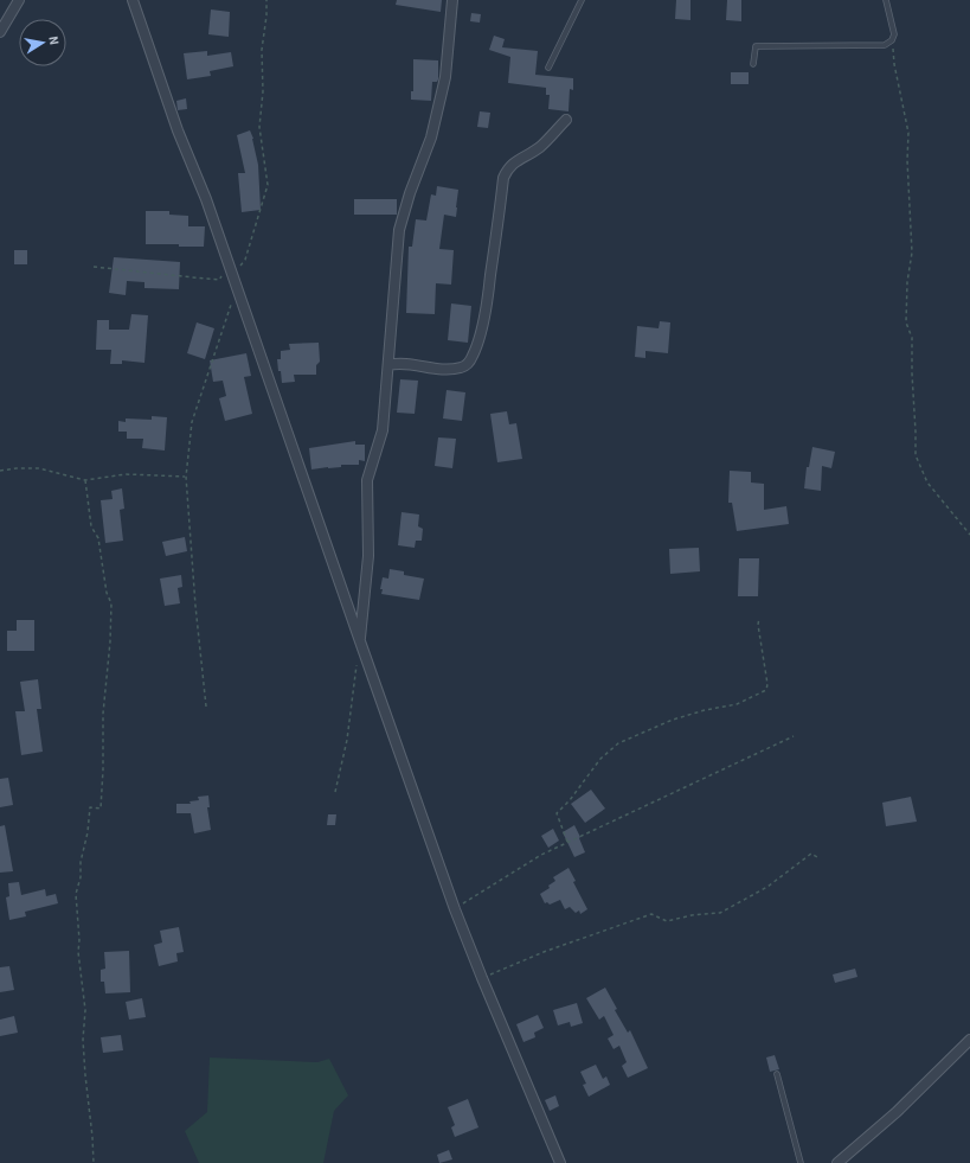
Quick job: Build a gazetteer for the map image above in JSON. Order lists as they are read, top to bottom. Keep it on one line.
{"north":"right"}
